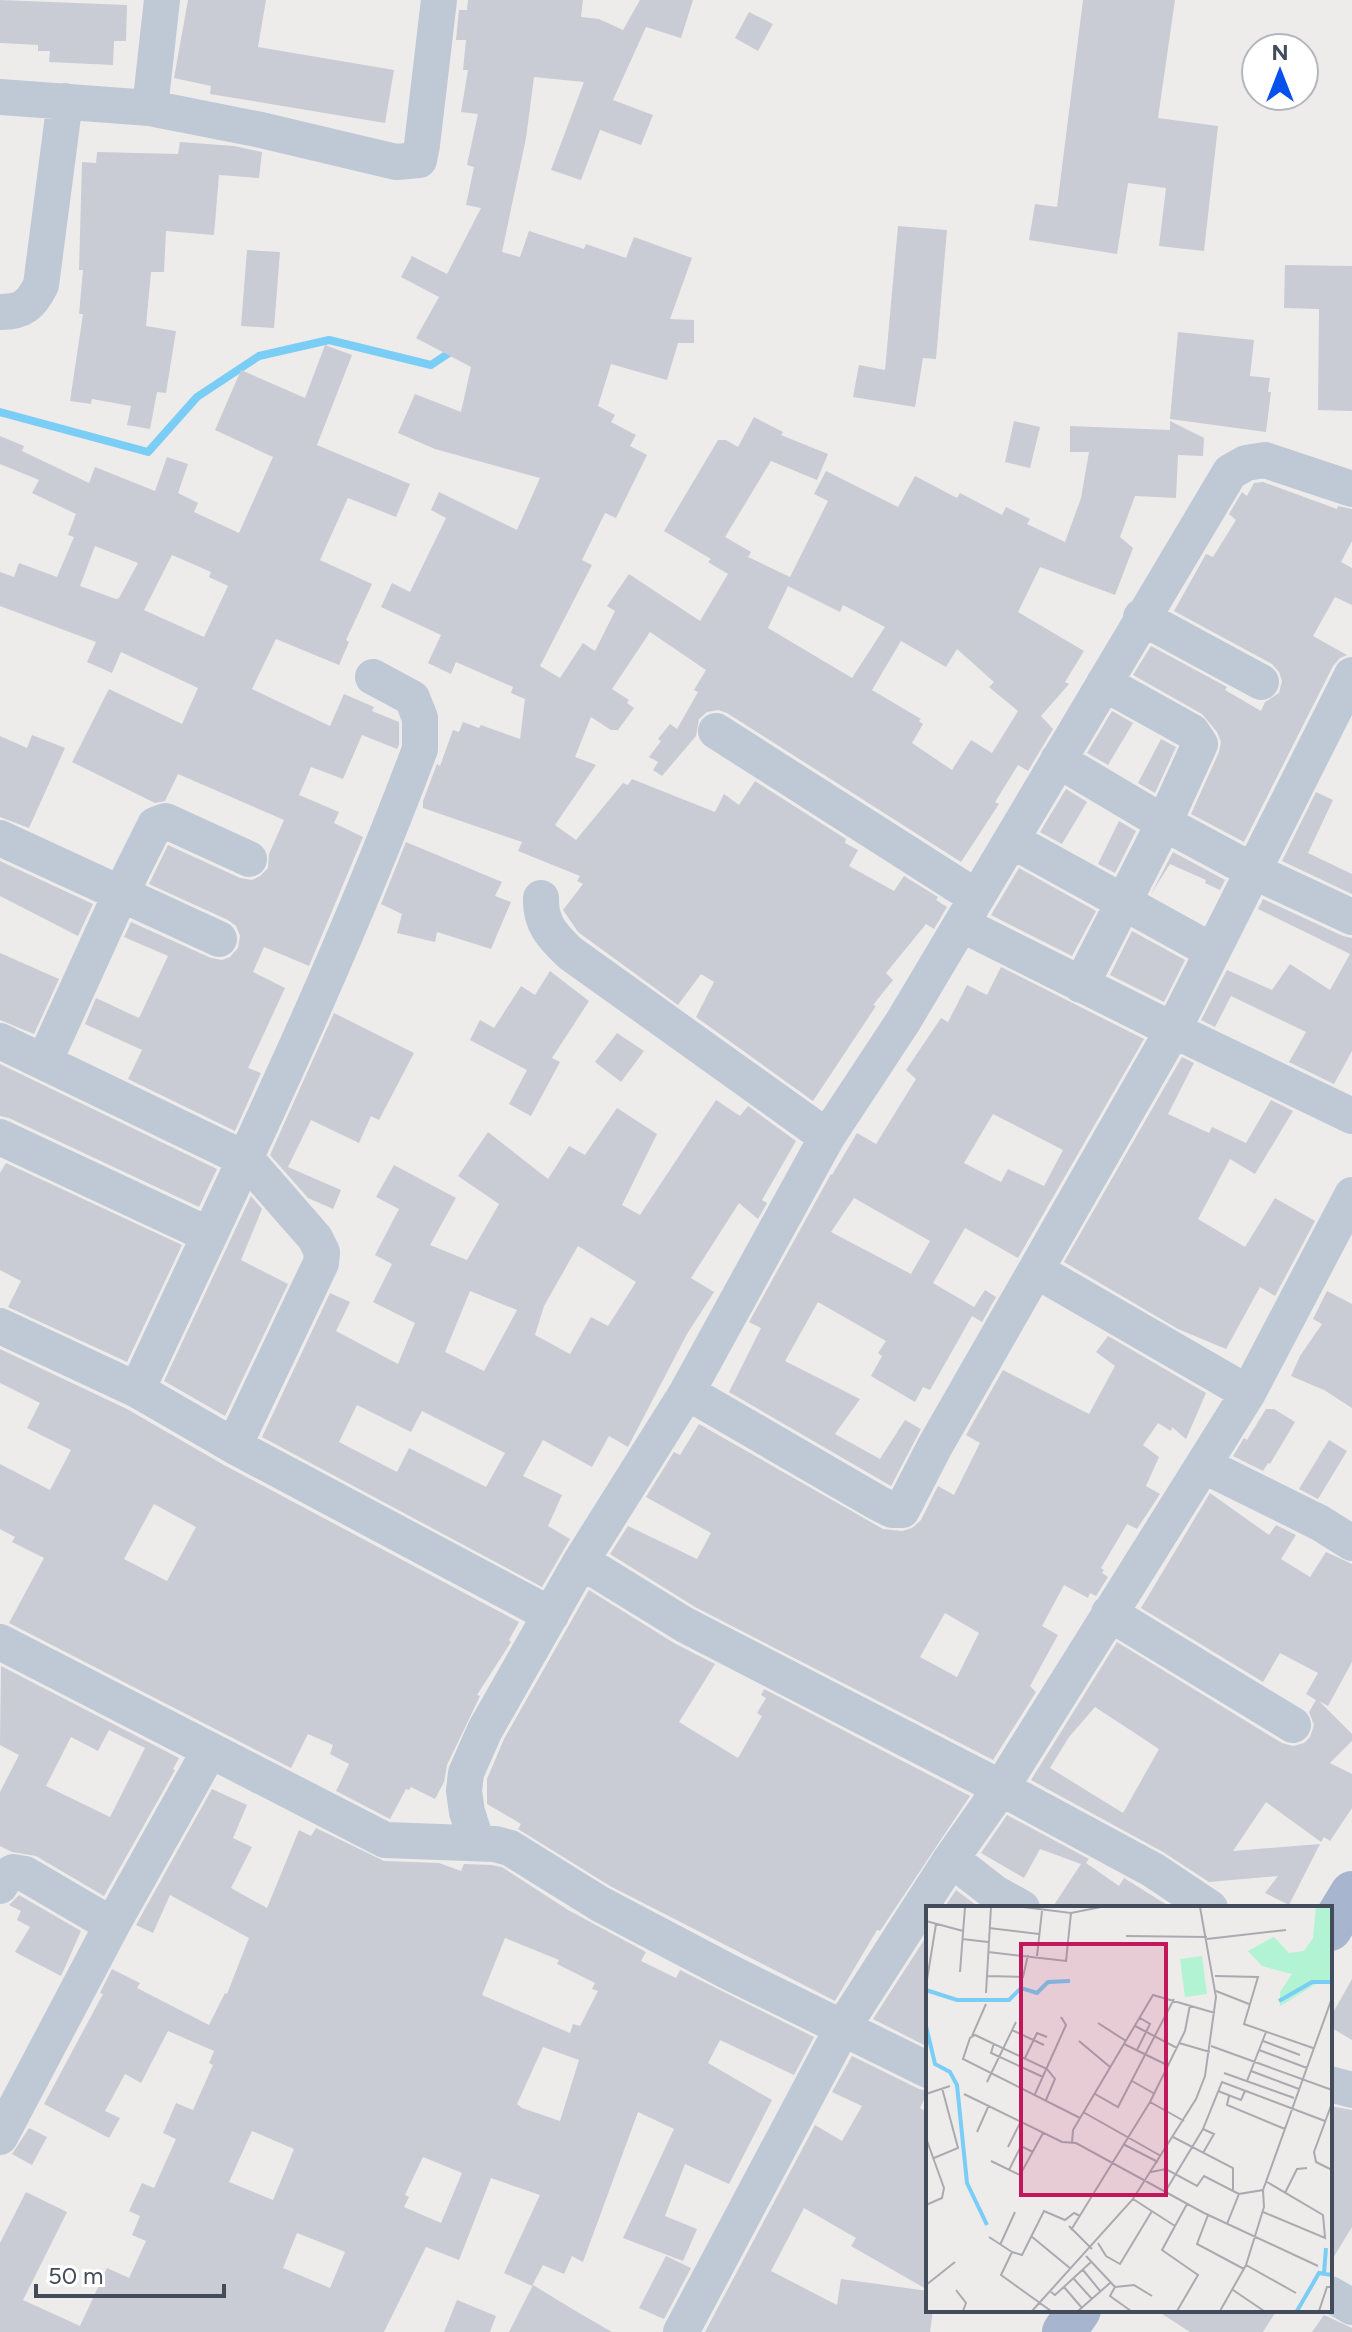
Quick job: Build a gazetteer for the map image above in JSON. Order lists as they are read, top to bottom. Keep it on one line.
{"scale_bar":"50 m","north":"top"}
